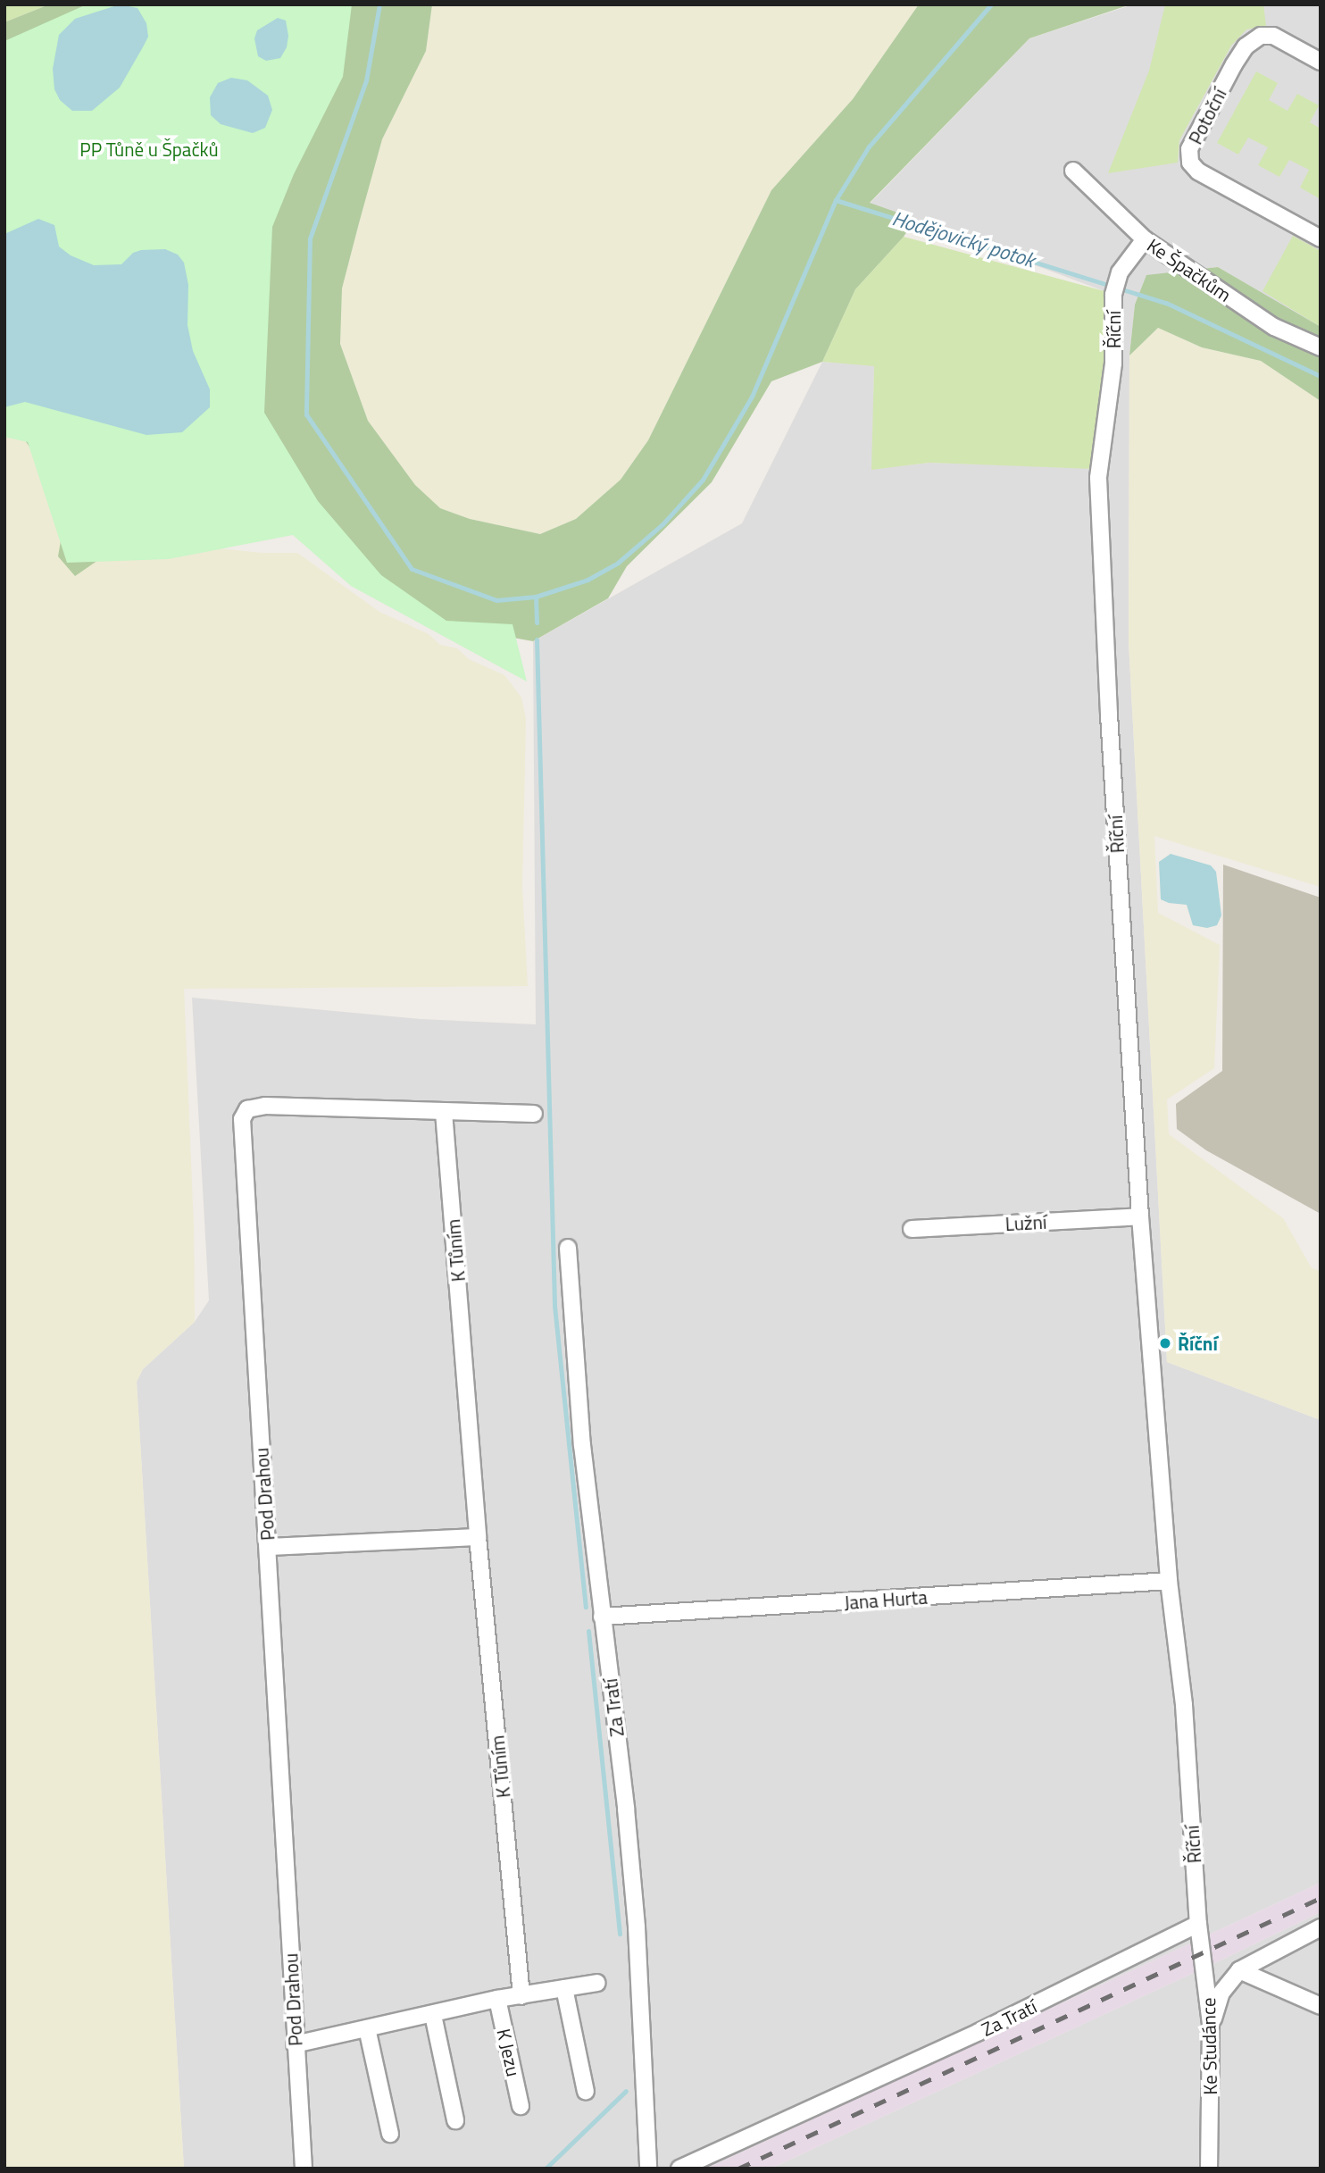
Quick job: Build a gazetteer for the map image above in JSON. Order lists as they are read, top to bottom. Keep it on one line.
{"streets":{"street":["Potoční","Ke Špačkům","Říční","Lužní","K Tůním","Pod Drahou","Jana Hurta","Za Tratí","Ke Studánce","K Jezu"]},"crossings":[["Ke Špačkům","Říční"],["Říční","Lužní"],["Říční","Jana Hurta"],["Říční","Za Tratí"],["Říční","Ke Studánce"],["K Tůním","Pod Drahou"],["Jana Hurta","Za Tratí"],["Za Tratí","Ke Studánce"]],"water":["Hodějovický potok"],"parks":["PP Tůně u Špačků"],"places":["Říční"]}
